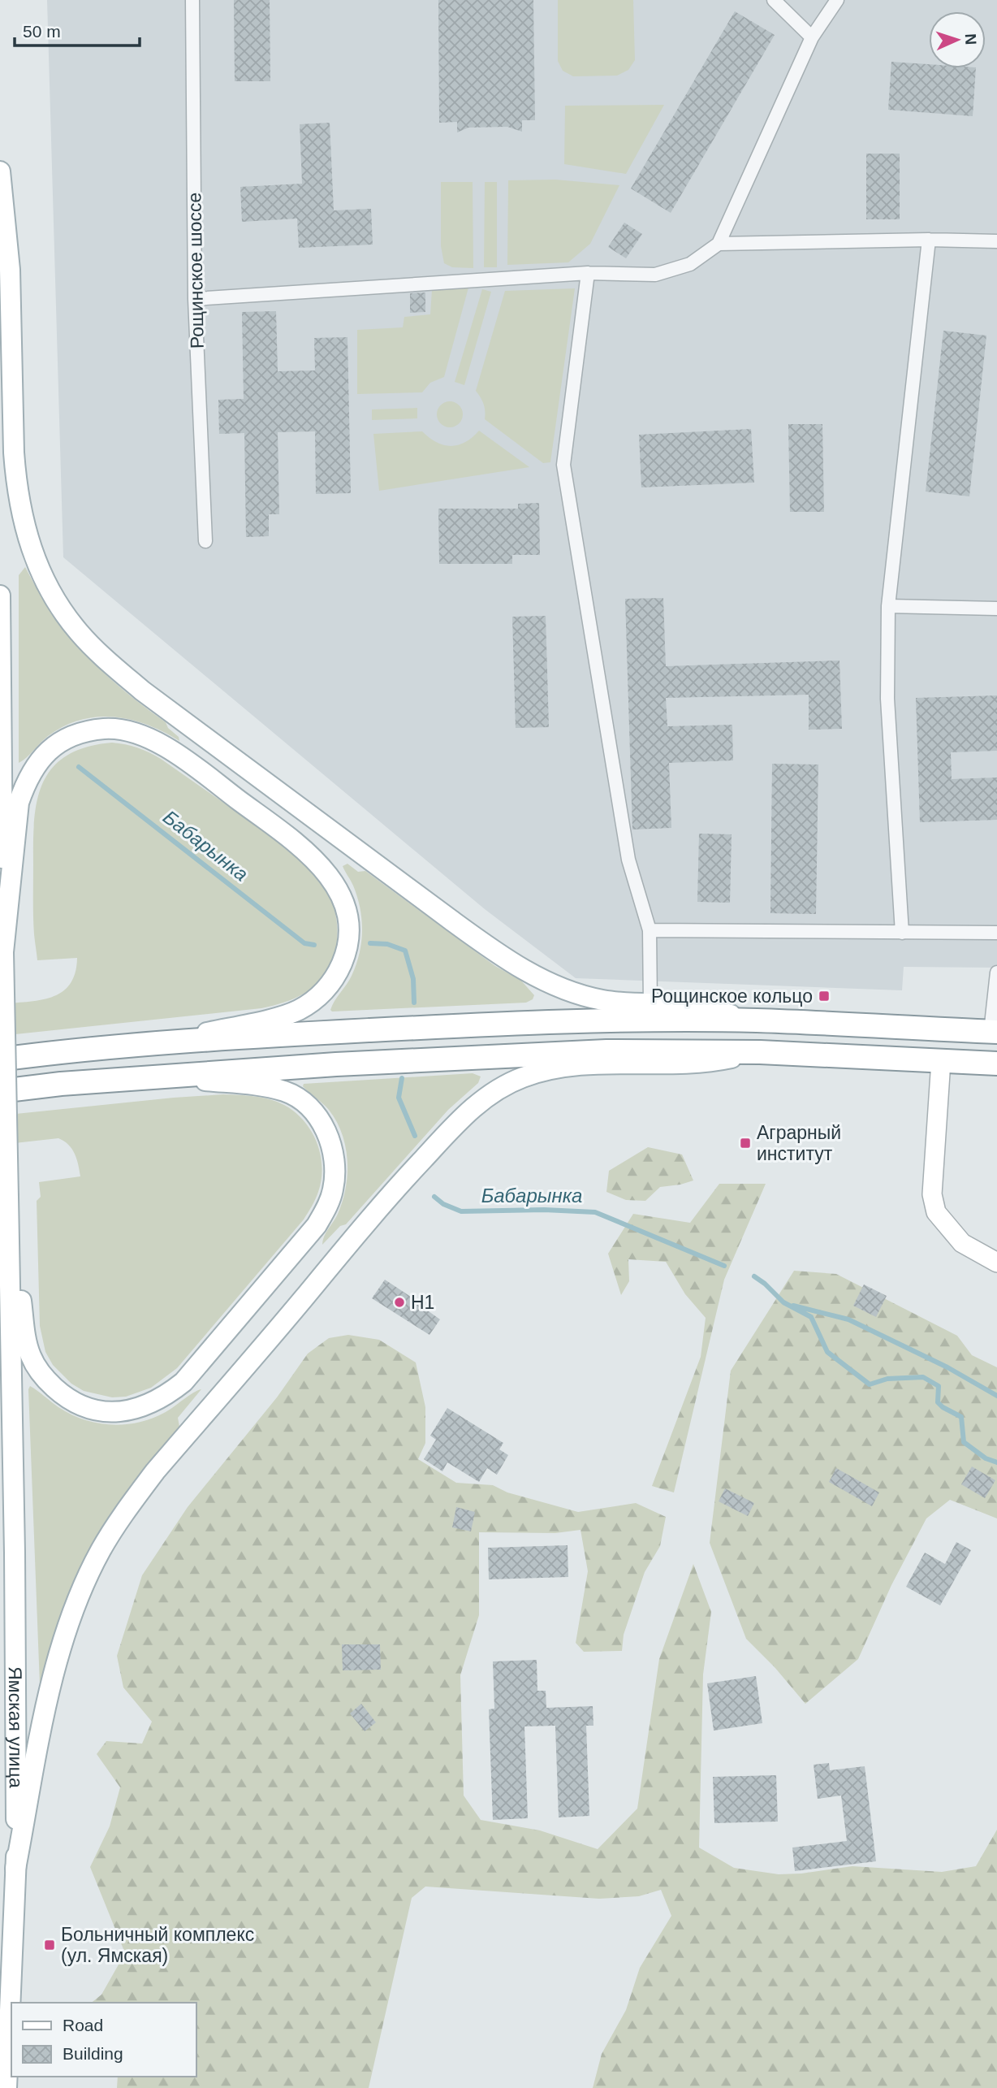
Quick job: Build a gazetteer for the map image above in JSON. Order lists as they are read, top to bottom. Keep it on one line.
{"streets":{"main road":["Ямская улица"],"street":["Рощинское шоссе"]},"water":["Бабарынка"],"places":{"transit":["Рощинское кольцо","Аграрный институт","Больничный комплекс (ул. Ямская)"],"other":["Н1"]},"legend":["Road","Building"],"scale_bar":"50 m","north":"right"}
